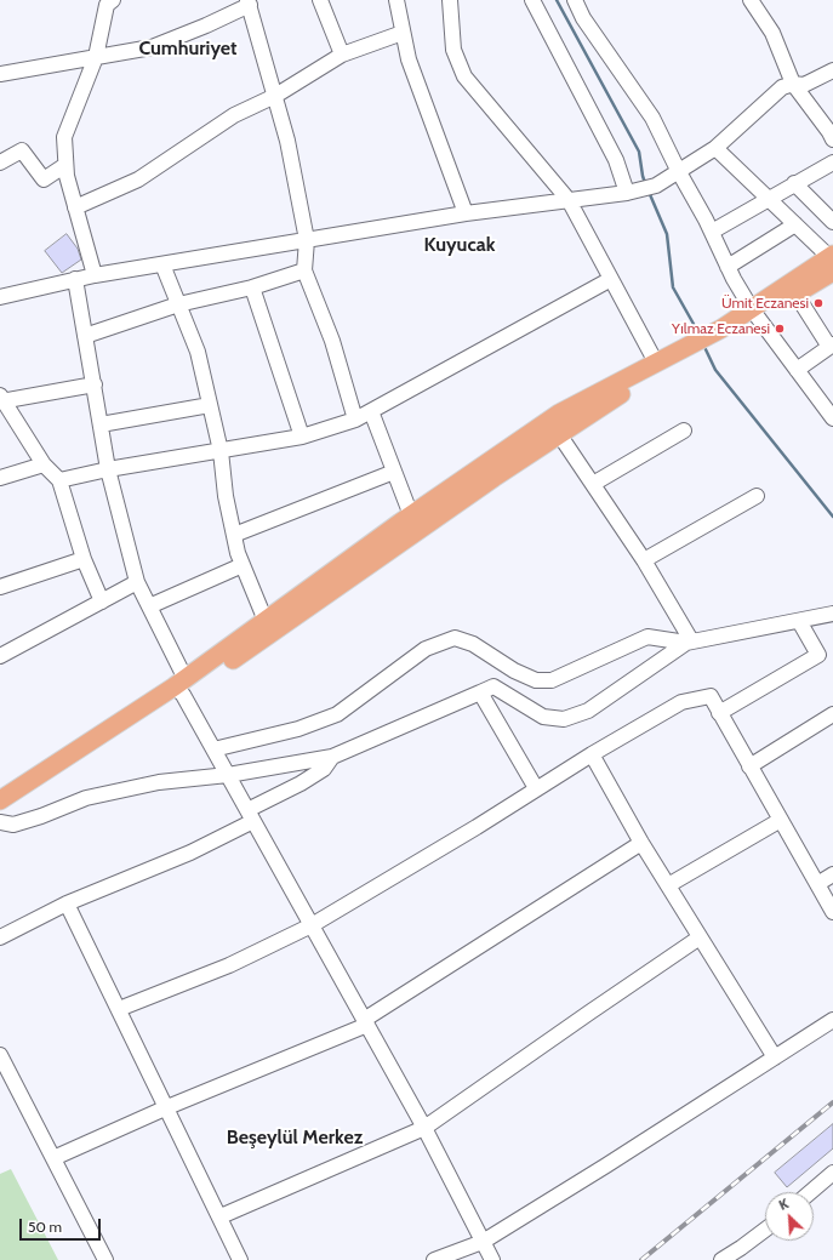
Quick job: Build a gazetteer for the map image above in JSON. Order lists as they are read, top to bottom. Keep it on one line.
{"districts":["Cumhuriyet","Kuyucak","Beşeylül Merkez"],"places":["Ümit Eczanesi","Yılmaz Eczanesi"],"scale_bar":"50 m","north":"top left"}
